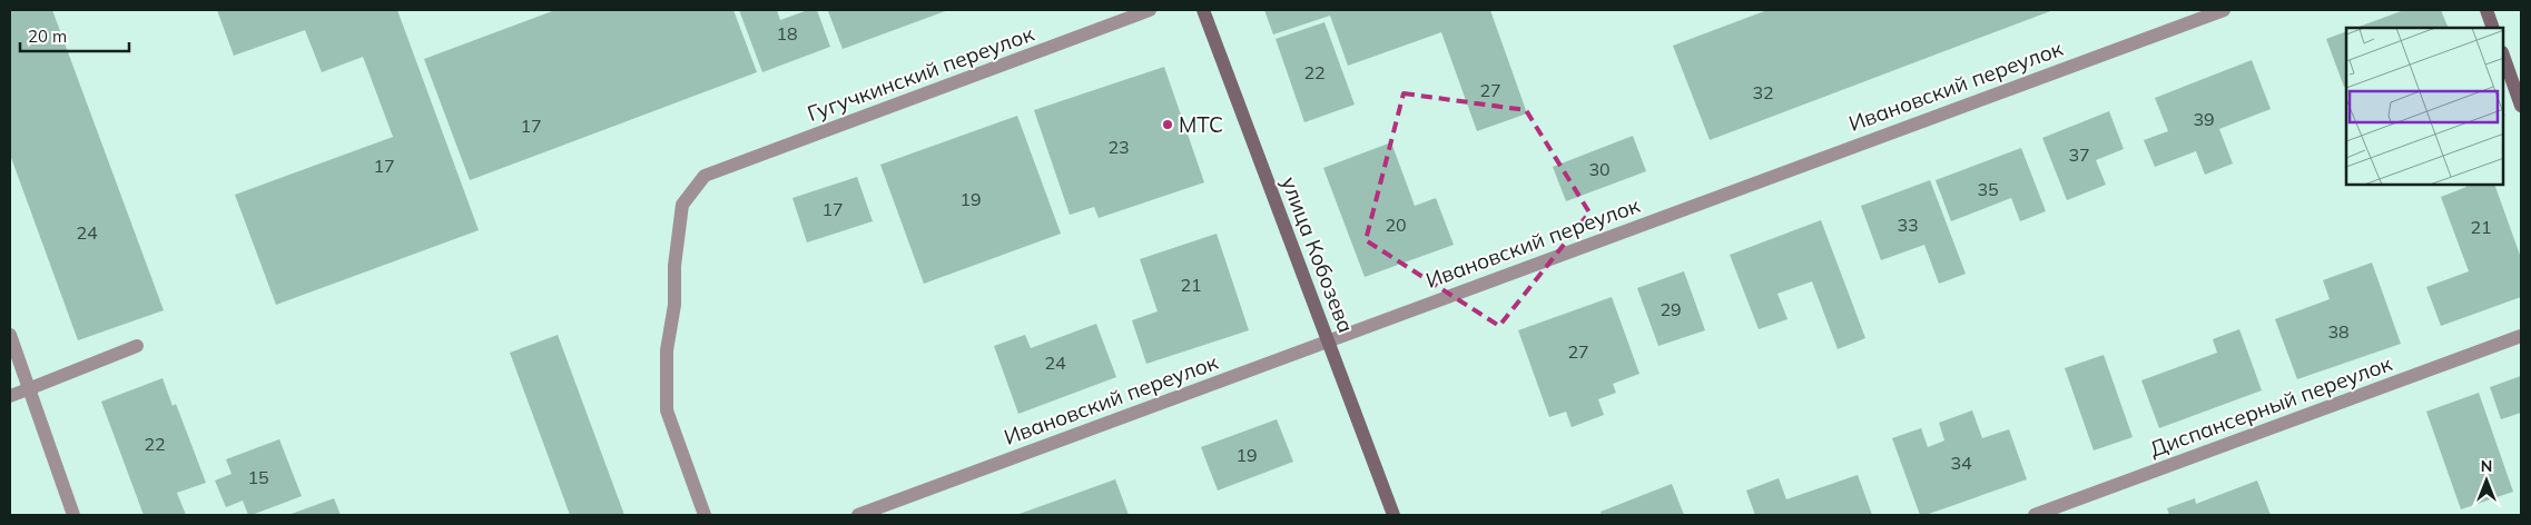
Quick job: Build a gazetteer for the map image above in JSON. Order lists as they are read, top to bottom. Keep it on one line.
{"streets":{"main road":["улица Кобозева"],"street":["Гугучкинский переулок","Ивановский переулок","Диспансерный переулок"]},"crossings":[["Ивановский переулок","улица Кобозева"]],"places":["МТС"],"house_numbers":["18","22","27","32","39","17","23","37","17","30","35","19","17","20","33","21","24","21","29","38","27","24","22","19","34","15"],"scale_bar":"20 m","north":"top"}
